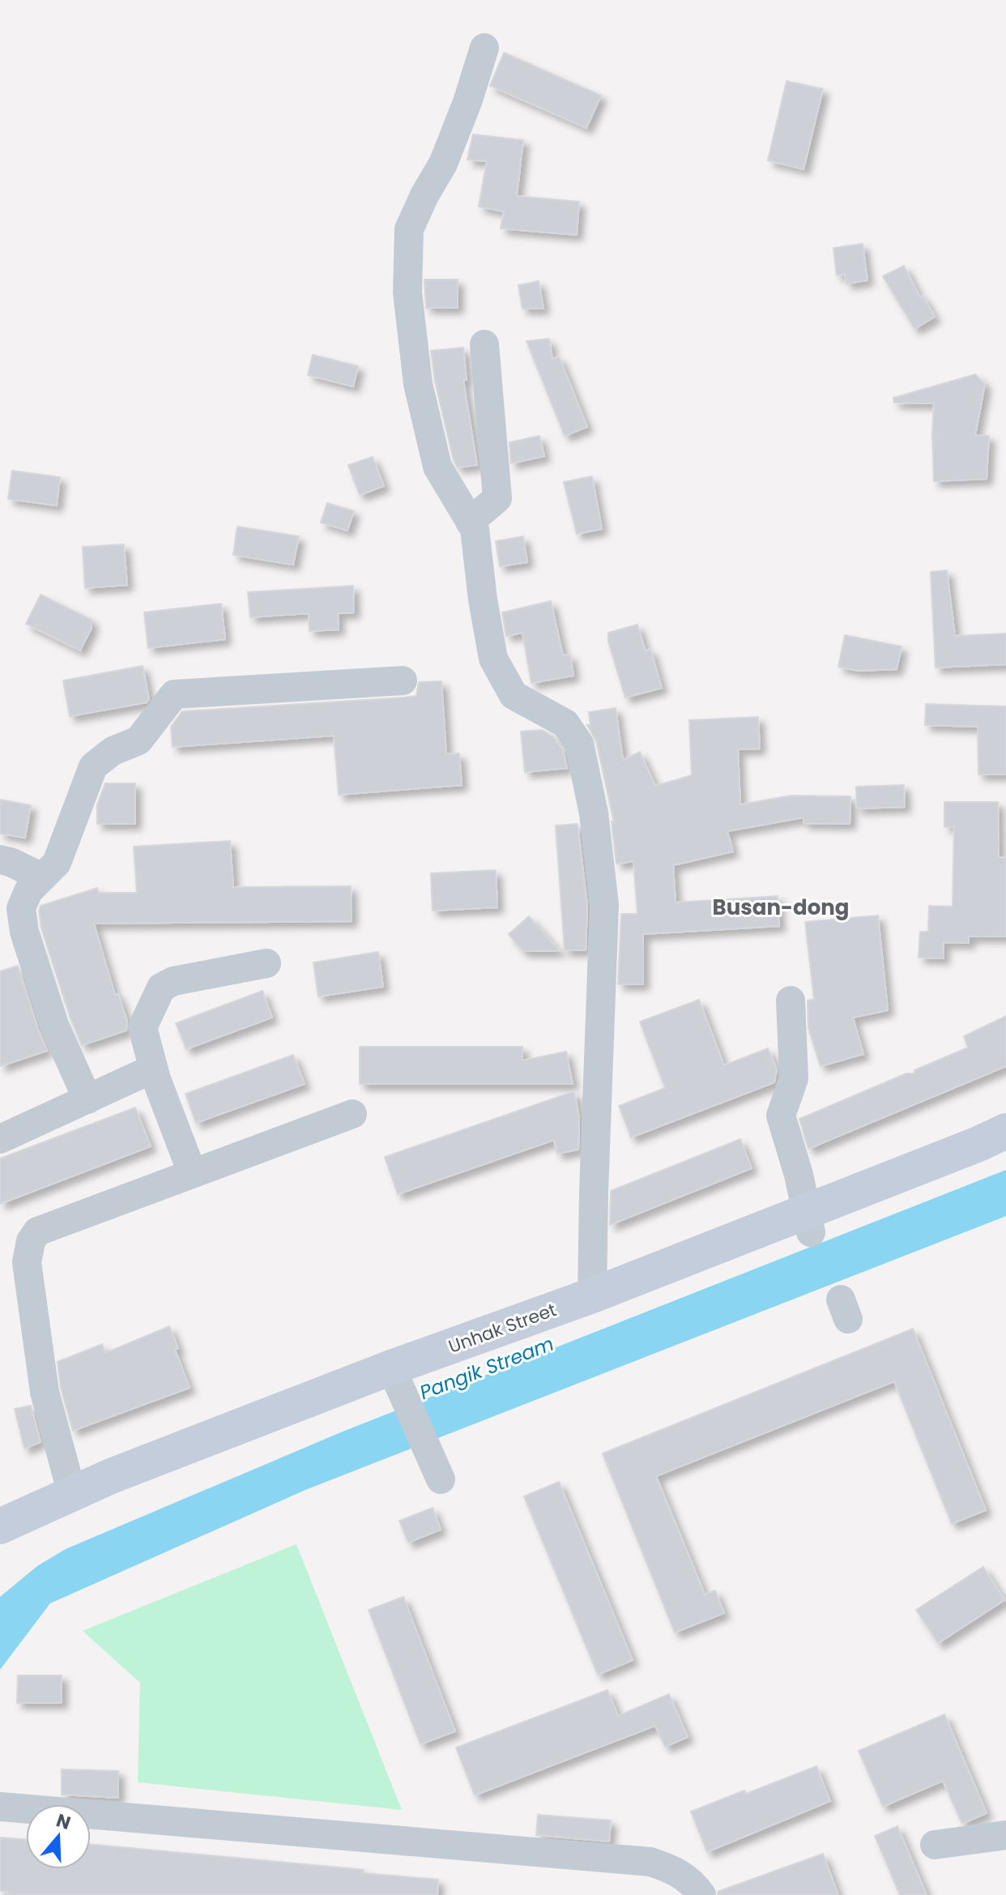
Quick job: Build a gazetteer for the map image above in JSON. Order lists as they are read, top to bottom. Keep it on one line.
{"streets":{"main road":["Unhak Street"]},"districts":["Busan-dong"],"water":["Pangik Stream"],"north":"top"}
